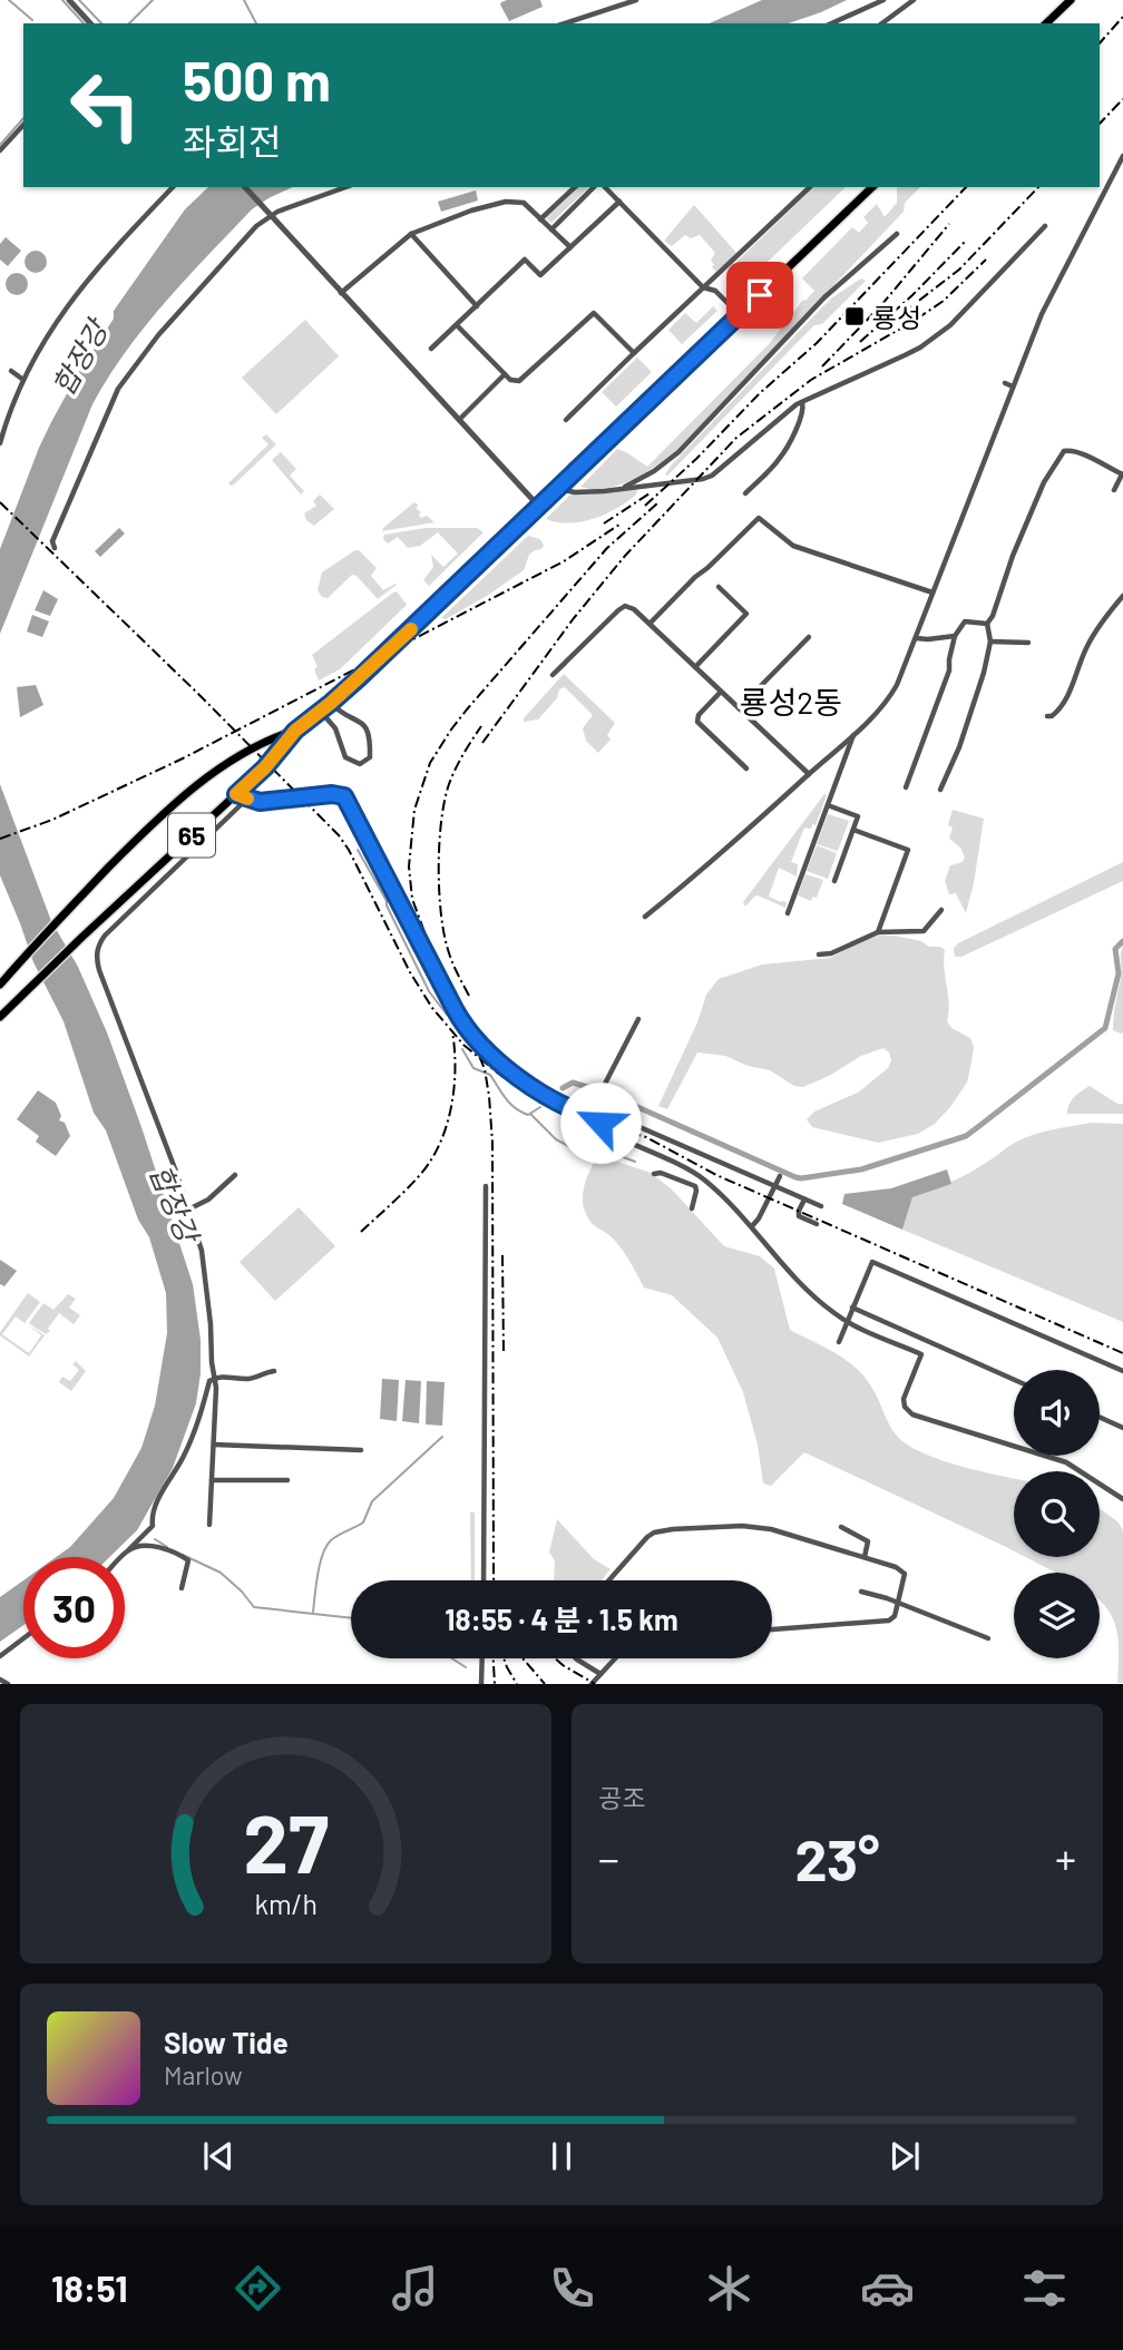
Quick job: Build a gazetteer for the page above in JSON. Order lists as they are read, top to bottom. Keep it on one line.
{"streets":{"main road":["65"]},"districts":["룡성2동"],"water":["합장강"],"places":{"transit":["룡성"]},"page":{"turn":["500 m","좌회전"],"limit":"30","trip":"18:55 · 4 분 · 1.5 km","tile":"공조","heat":["−","23°","+"],"song":["Slow Tide","Marlow"],"tabs":"18:51","gauge":["27","km/h"]}}
